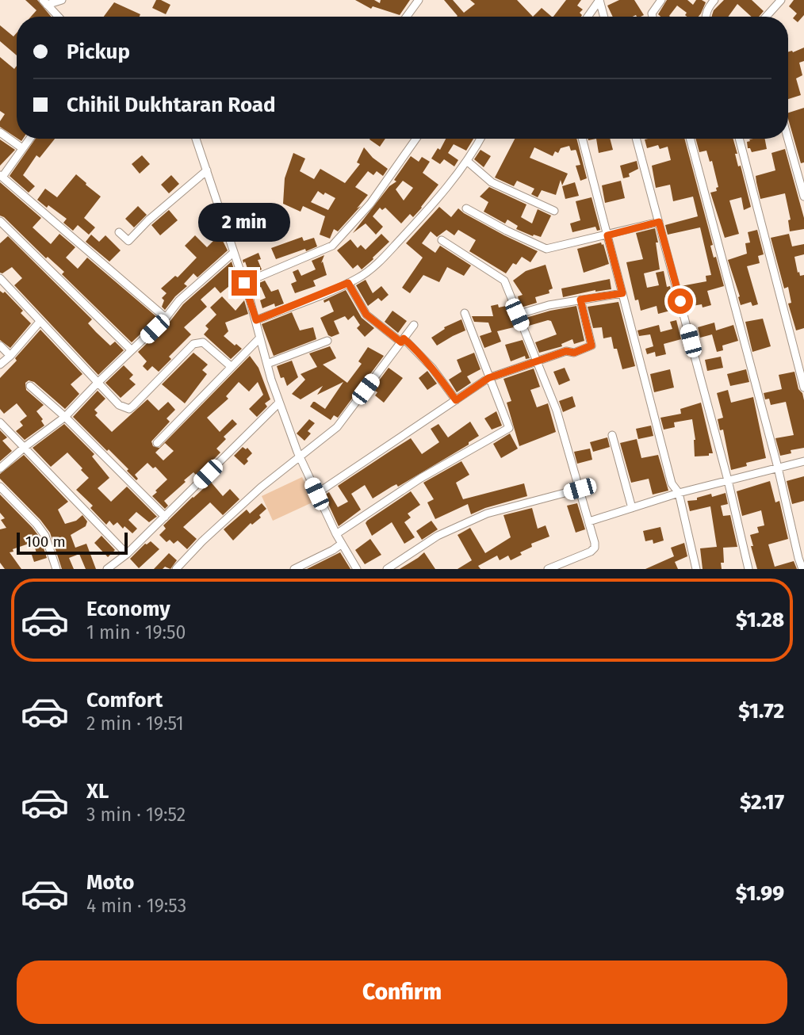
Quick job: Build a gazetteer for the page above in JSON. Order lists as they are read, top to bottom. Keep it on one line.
{"scale_bar":"100 m","page":{"banner":["Pickup","Chihil Dukhtaran Road"],"bubble":"2 min","scale":"100 m","list":[{"name":"Economy","note":"1 min · 19:50","value":"$1.28"},{"name":"Comfort","note":"2 min · 19:51","value":"$1.72"},{"name":"XL","note":"3 min · 19:52","value":"$2.17"},{"name":"Moto","note":"4 min · 19:53","value":"$1.99"}],"buttons":"Confirm"}}
